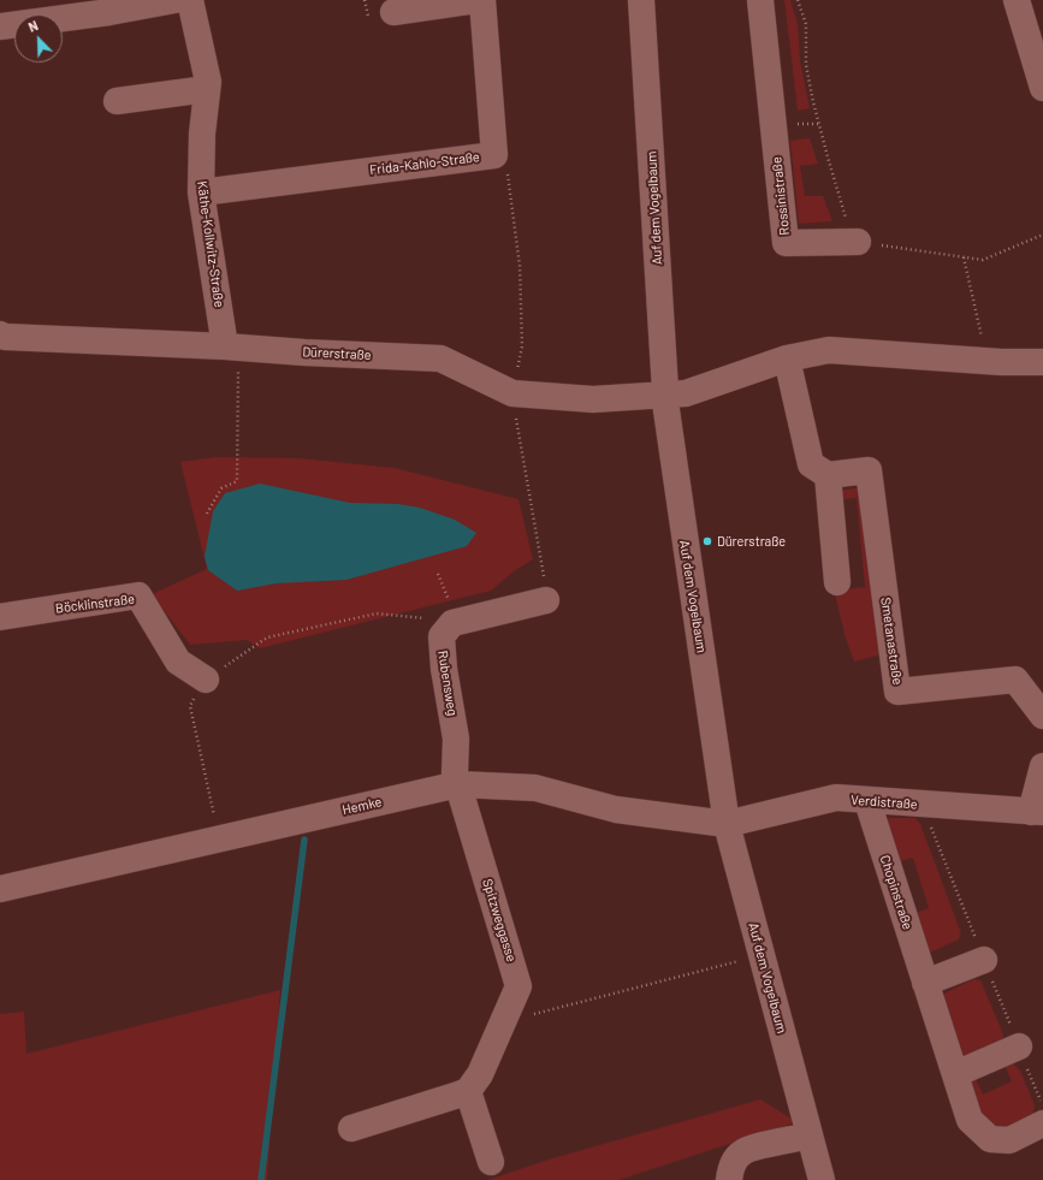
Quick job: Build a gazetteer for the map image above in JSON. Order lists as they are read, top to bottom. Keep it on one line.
{"streets":{"street":["Frida-Kahlo-Straße","Rossinistraße","Auf dem Vogelbaum","Käthe-Kollwitz-Straße","Dürerstraße","Böcklinstraße","Smetanastraße","Rubensweg","Verdistraße","Hemke","Chopinstraße","Spitzweggasse"]},"crossings":[["Frida-Kahlo-Straße","Käthe-Kollwitz-Straße"],["Auf dem Vogelbaum","Dürerstraße"],["Auf dem Vogelbaum","Verdistraße"],["Auf dem Vogelbaum","Hemke"],["Käthe-Kollwitz-Straße","Dürerstraße"],["Rubensweg","Hemke"],["Rubensweg","Spitzweggasse"],["Verdistraße","Hemke"],["Verdistraße","Chopinstraße"],["Hemke","Spitzweggasse"]],"places":["Dürerstraße"],"north":"top left"}
